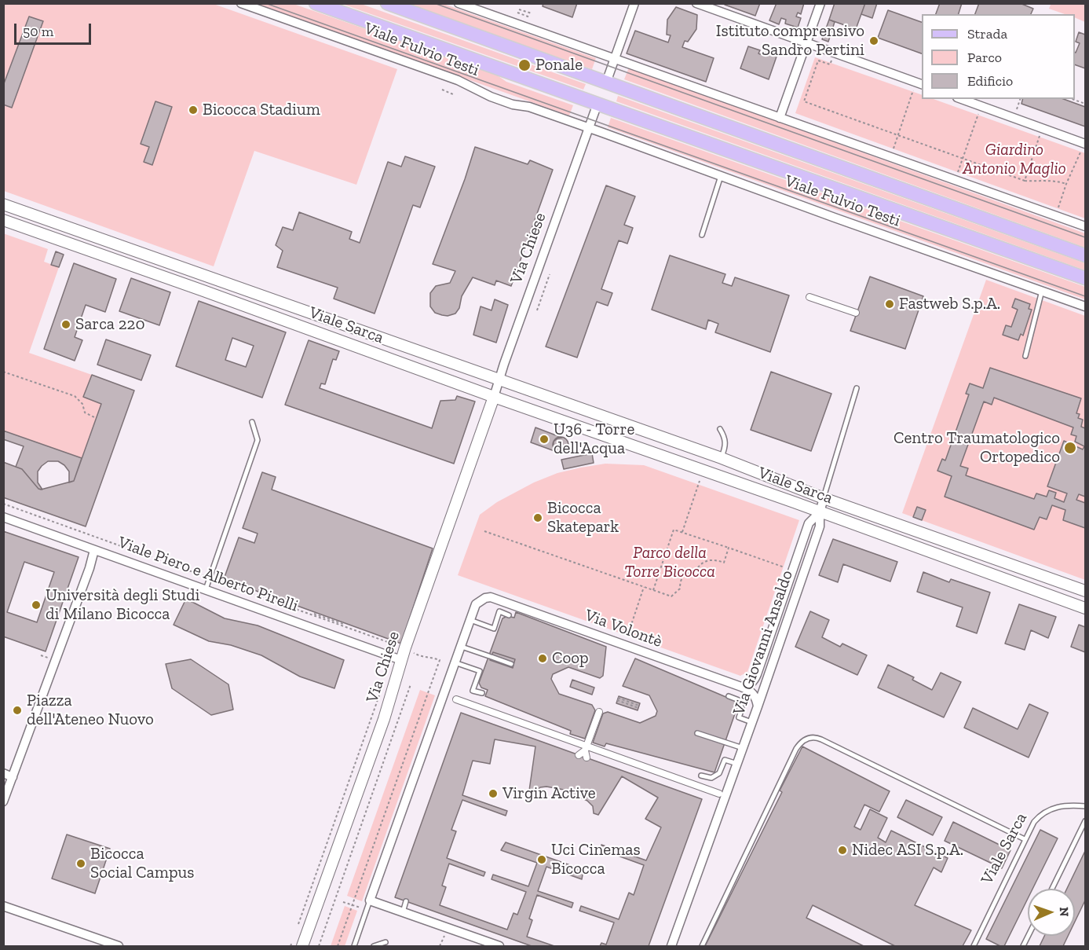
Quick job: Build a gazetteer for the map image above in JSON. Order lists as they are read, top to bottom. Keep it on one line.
{"streets":{"main road":["Viale Fulvio Testi"],"street":["Via Chiese","Viale Sarca","Viale Piero e Alberto Pirelli","Via Volontè","Via Giovanni Ansaldo"]},"crossings":[["Viale Fulvio Testi","Via Chiese"],["Via Chiese","Viale Sarca"],["Via Chiese","Viale Piero e Alberto Pirelli"],["Viale Sarca","Via Giovanni Ansaldo"],["Via Volontè","Via Giovanni Ansaldo"]],"parks":["Giardino Antonio Maglio","Parco della Torre Bicocca"],"places":["Istituto comprensivo Sandro Pertini","Ponale","Bicocca Stadium","Fastweb S.p.A.","Sarca 220","U36 - Torre dell'Acqua","Centro Traumatologico Ortopedico","Bicocca Skatepark","Università degli Studi di Milano Bicocca","Coop","Piazza dell'Ateneo Nuovo","Virgin Active","Nidec ASI S.p.A.","Uci Cinemas Bicocca","Bicocca Social Campus"],"legend":["Strada","Parco","Edificio"],"scale_bar":"50 m","north":"right"}
